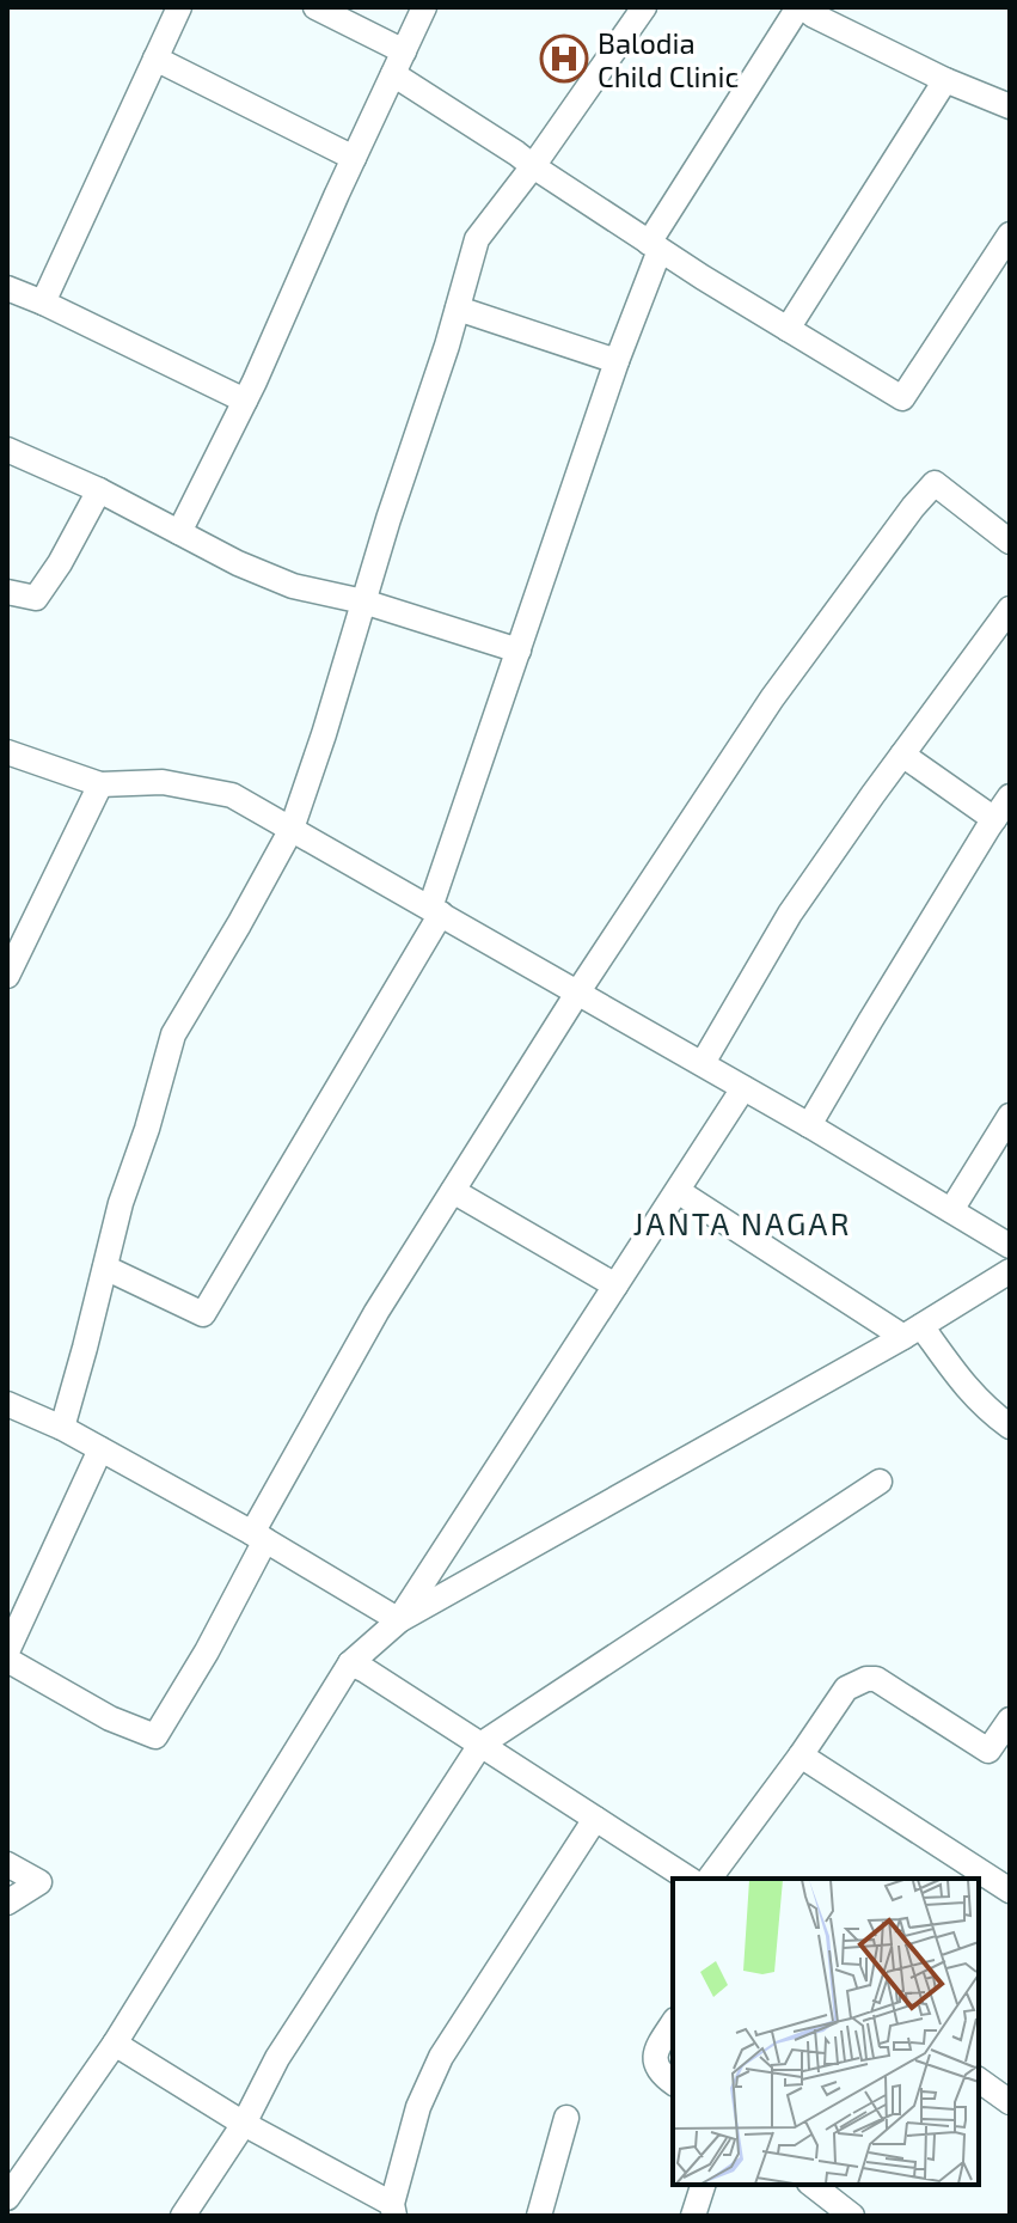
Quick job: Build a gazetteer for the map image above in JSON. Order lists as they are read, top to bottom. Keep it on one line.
{"districts":["JANTA NAGAR"],"places":{"hospital":["Balodia Child Clinic"]}}
